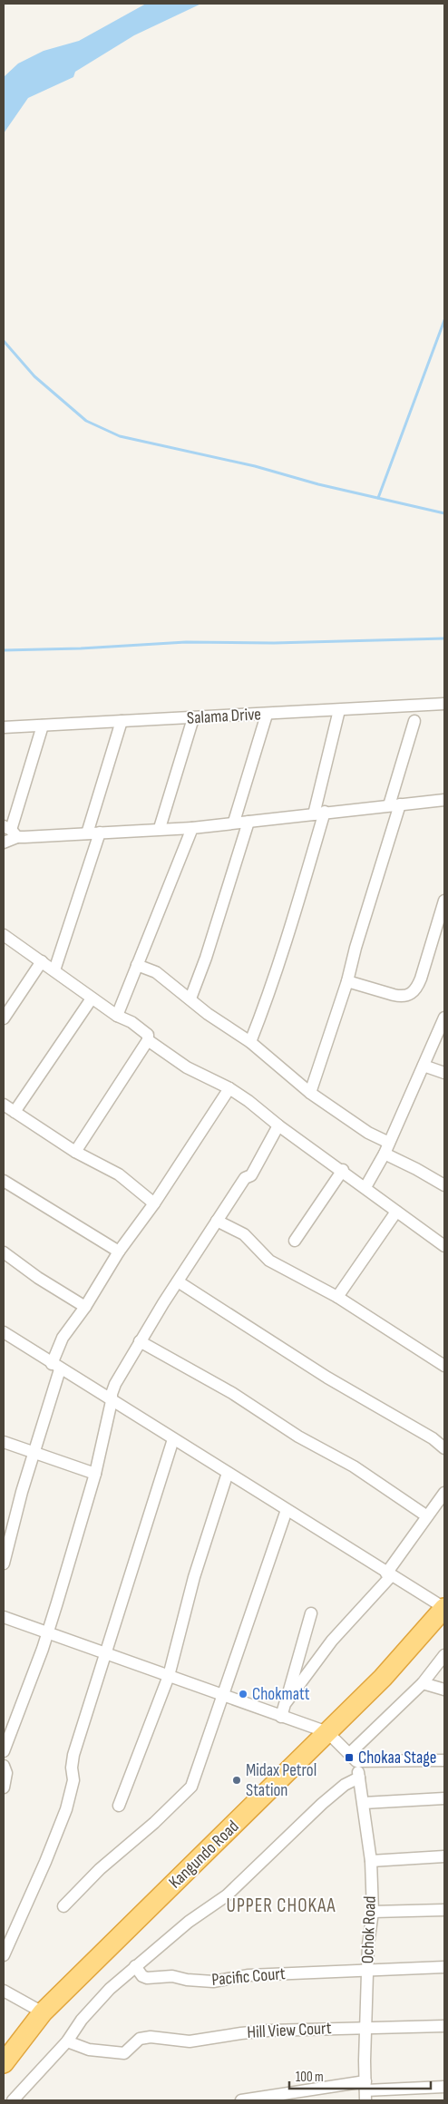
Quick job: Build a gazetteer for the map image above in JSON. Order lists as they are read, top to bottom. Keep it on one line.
{"streets":{"highway":["Kangundo Road"],"street":["Salama Drive","Ochok Road","Pacific Court","Hill View Court"]},"crossings":[["Ochok Road","Pacific Court"],["Ochok Road","Hill View Court"]],"districts":["UPPER CHOKAA"],"places":{"other":["Chokmatt","Midax Petrol Station"],"transit":["Chokaa Stage"]},"scale_bar":"100 m"}
